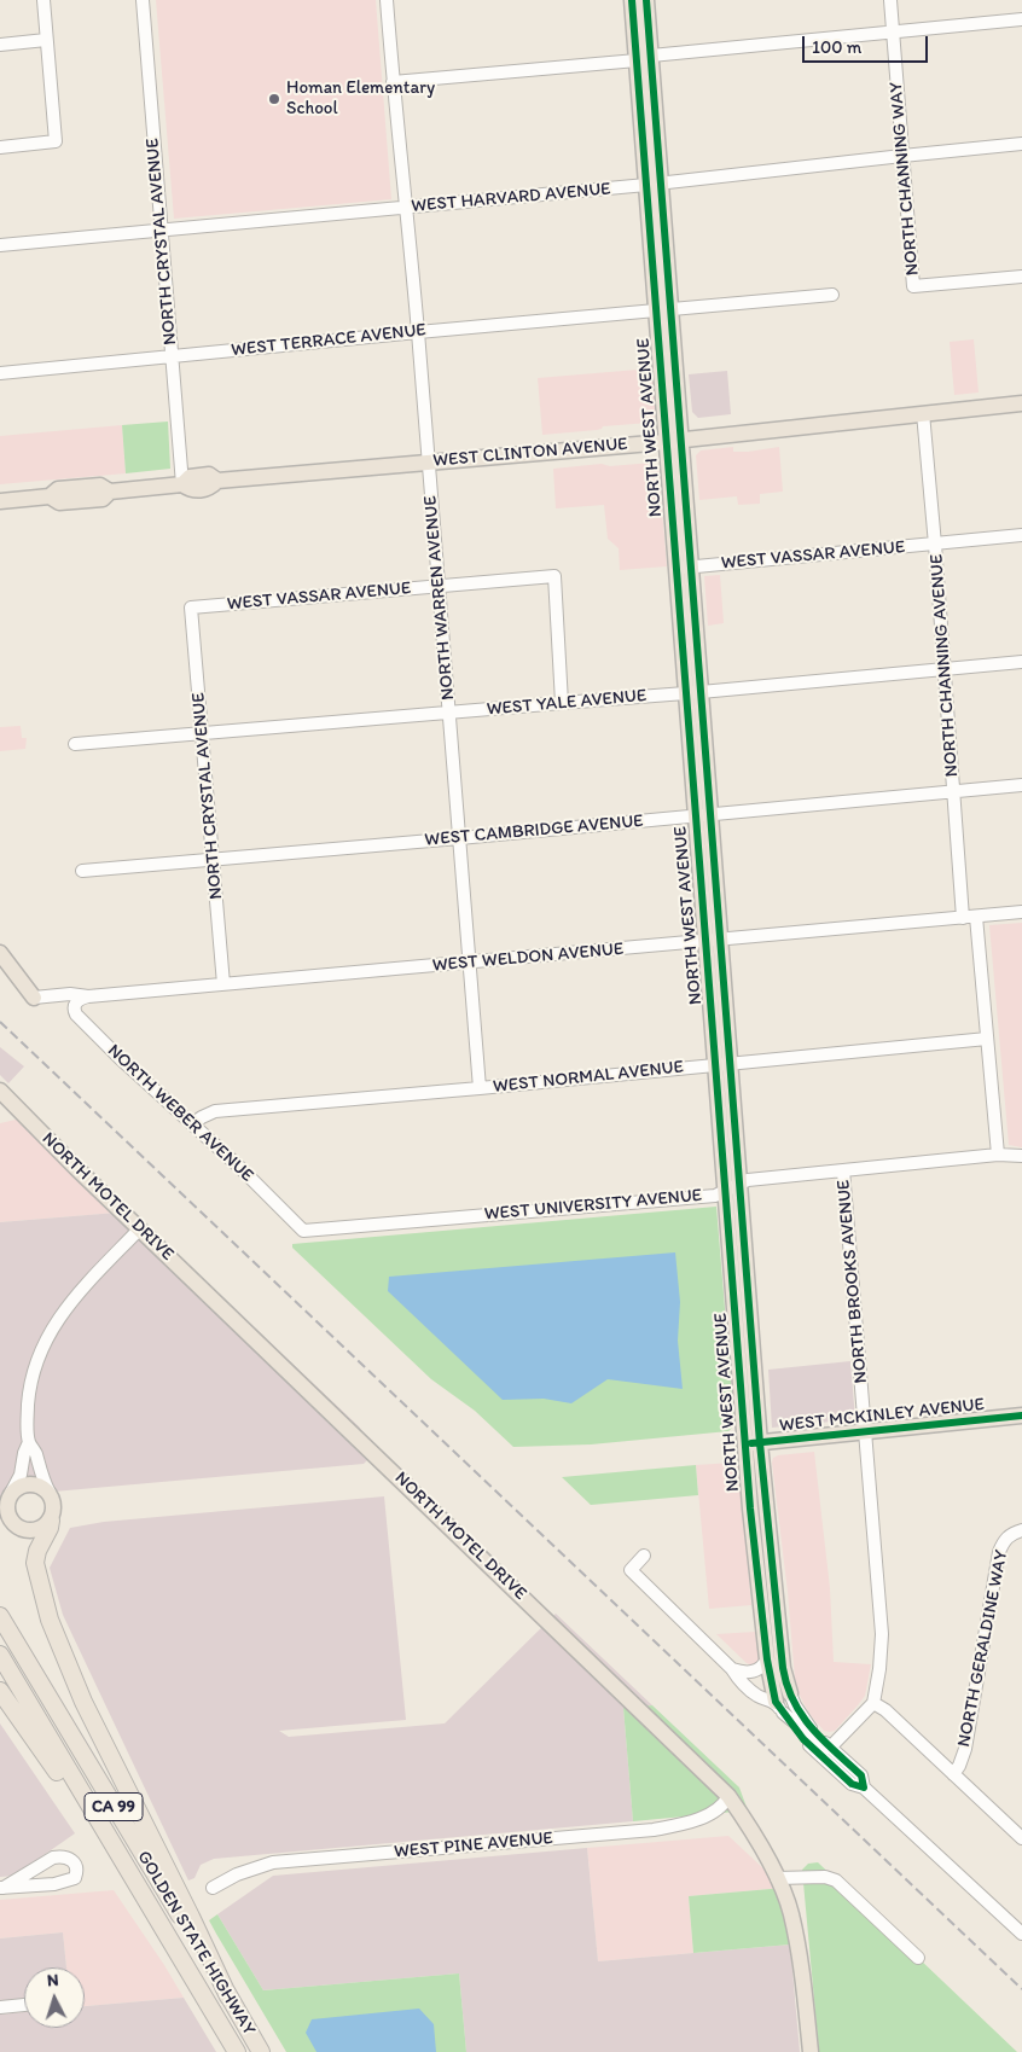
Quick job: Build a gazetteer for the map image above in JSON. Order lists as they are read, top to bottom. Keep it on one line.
{"streets":{"highway":["CA 99","GOLDEN STATE HIGHWAY"],"main road":["NORTH WEST AVENUE","WEST CLINTON AVENUE","NORTH MOTEL DRIVE","WEST MCKINLEY AVENUE"],"street":["NORTH CHANNING WAY","WEST HARVARD AVENUE","NORTH CRYSTAL AVENUE","WEST TERRACE AVENUE","WEST VASSAR AVENUE","NORTH WARREN AVENUE","NORTH CHANNING AVENUE","WEST YALE AVENUE","WEST CAMBRIDGE AVENUE","WEST WELDON AVENUE","WEST NORMAL AVENUE","NORTH WEBER AVENUE","WEST UNIVERSITY AVENUE","NORTH BROOKS AVENUE","NORTH GERALDINE WAY","WEST PINE AVENUE"]},"crossings":[["NORTH CHANNING WAY","WEST HARVARD AVENUE"],["WEST HARVARD AVENUE","NORTH CRYSTAL AVENUE"],["WEST HARVARD AVENUE","NORTH WEST AVENUE"],["WEST HARVARD AVENUE","NORTH WARREN AVENUE"],["NORTH CRYSTAL AVENUE","WEST TERRACE AVENUE"],["NORTH CRYSTAL AVENUE","WEST CLINTON AVENUE"],["NORTH CRYSTAL AVENUE","WEST VASSAR AVENUE"],["NORTH CRYSTAL AVENUE","WEST YALE AVENUE"],["NORTH CRYSTAL AVENUE","WEST CAMBRIDGE AVENUE"],["NORTH CRYSTAL AVENUE","WEST WELDON AVENUE"],["WEST TERRACE AVENUE","NORTH WEST AVENUE"],["WEST TERRACE AVENUE","NORTH WARREN AVENUE"],["NORTH WEST AVENUE","WEST CLINTON AVENUE"],["NORTH WEST AVENUE","WEST VASSAR AVENUE"],["NORTH WEST AVENUE","WEST YALE AVENUE"],["NORTH WEST AVENUE","WEST CAMBRIDGE AVENUE"],["NORTH WEST AVENUE","WEST WELDON AVENUE"],["NORTH WEST AVENUE","WEST NORMAL AVENUE"],["NORTH WEST AVENUE","WEST UNIVERSITY AVENUE"],["NORTH WEST AVENUE","WEST MCKINLEY AVENUE"],["WEST CLINTON AVENUE","NORTH WARREN AVENUE"],["WEST CLINTON AVENUE","NORTH CHANNING AVENUE"],["WEST VASSAR AVENUE","NORTH WARREN AVENUE"],["WEST VASSAR AVENUE","NORTH CHANNING AVENUE"],["WEST VASSAR AVENUE","WEST YALE AVENUE"],["NORTH WARREN AVENUE","WEST YALE AVENUE"],["NORTH WARREN AVENUE","WEST CAMBRIDGE AVENUE"],["NORTH WARREN AVENUE","WEST WELDON AVENUE"],["NORTH WARREN AVENUE","WEST NORMAL AVENUE"],["NORTH CHANNING AVENUE","WEST YALE AVENUE"],["NORTH CHANNING AVENUE","WEST CAMBRIDGE AVENUE"],["NORTH CHANNING AVENUE","WEST WELDON AVENUE"],["WEST WELDON AVENUE","NORTH WEBER AVENUE"],["WEST NORMAL AVENUE","NORTH WEBER AVENUE"],["NORTH WEBER AVENUE","WEST UNIVERSITY AVENUE"],["NORTH MOTEL DRIVE","WEST PINE AVENUE"],["WEST UNIVERSITY AVENUE","NORTH BROOKS AVENUE"],["NORTH BROOKS AVENUE","WEST MCKINLEY AVENUE"]],"places":["Homan Elementary School"],"scale_bar":"100 m","north":"top"}
